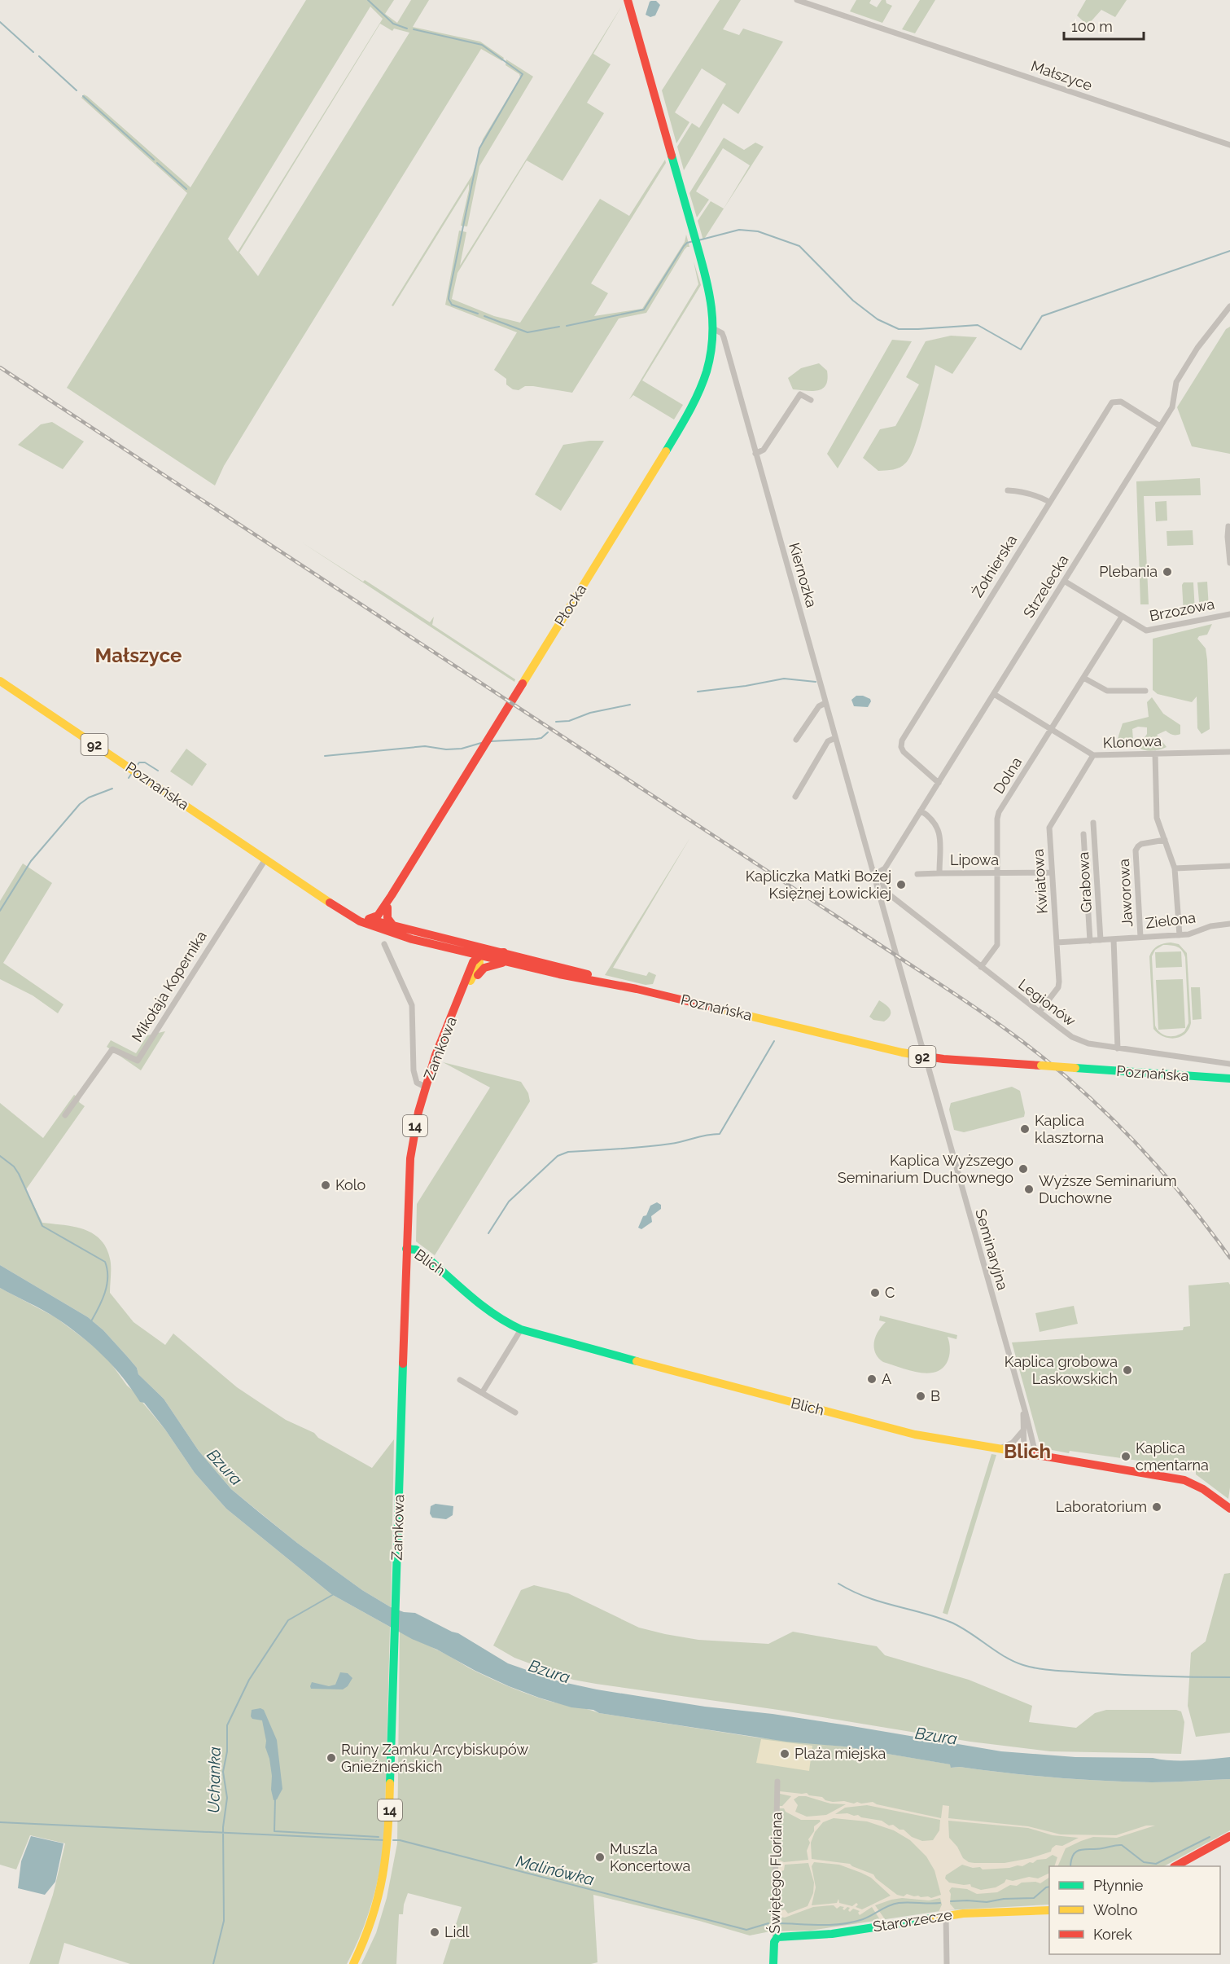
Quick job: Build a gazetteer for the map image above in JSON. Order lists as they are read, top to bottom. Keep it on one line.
{"streets":{"main road":["Płocka","92","Poznańska","Zamkowa","14","Blich","Świętego Floriana","Starorzecze"],"street":["Małszyce","Żołnierska","Kiernozka","Strzelecka","Brzozowa","Klonowa","Dolna","Lipowa","Kwiatowa","Grabowa","Jaworowa","Zielona","Mikołaja Kopernika","Legionów","Seminaryjna"]},"crossings":[["Żołnierska","Strzelecka"],["Kiernozka","Płocka"],["Kiernozka","Legionów"],["Strzelecka","Brzozowa"],["Strzelecka","Klonowa"],["Strzelecka","Lipowa"],["Płocka","Poznańska"],["Brzozowa","Dolna"],["Klonowa","Dolna"],["Klonowa","Kwiatowa"],["Dolna","Lipowa"],["Dolna","Legionów"],["Poznańska","Mikołaja Kopernika"],["Poznańska","Zamkowa"],["Lipowa","Kwiatowa"],["Kwiatowa","Zielona"],["Kwiatowa","Legionów"],["Grabowa","Zielona"],["Jaworowa","Zielona"],["Zamkowa","Blich"],["Seminaryjna","Blich"],["Świętego Floriana","Starorzecze"]],"districts":["Małszyce","Blich"],"water":["Bzura","Uchanka","Malinówka"],"places":["Plebania","Kapliczka Matki Bożej Księżnej Łowickiej","Kaplica klasztorna","Kaplica Wyższego Seminarium Duchownego","Kolo","Wyższe Seminarium Duchowne","C","Kaplica grobowa Laskowskich","A","B","Kaplica cmentarna","Laboratorium","Plaża miejska","Ruiny Zamku Arcybiskupów Gnieźnieńskich","Muszla Koncertowa","Lidl"],"legend":["Płynnie","Wolno","Korek"],"scale_bar":"100 m"}
